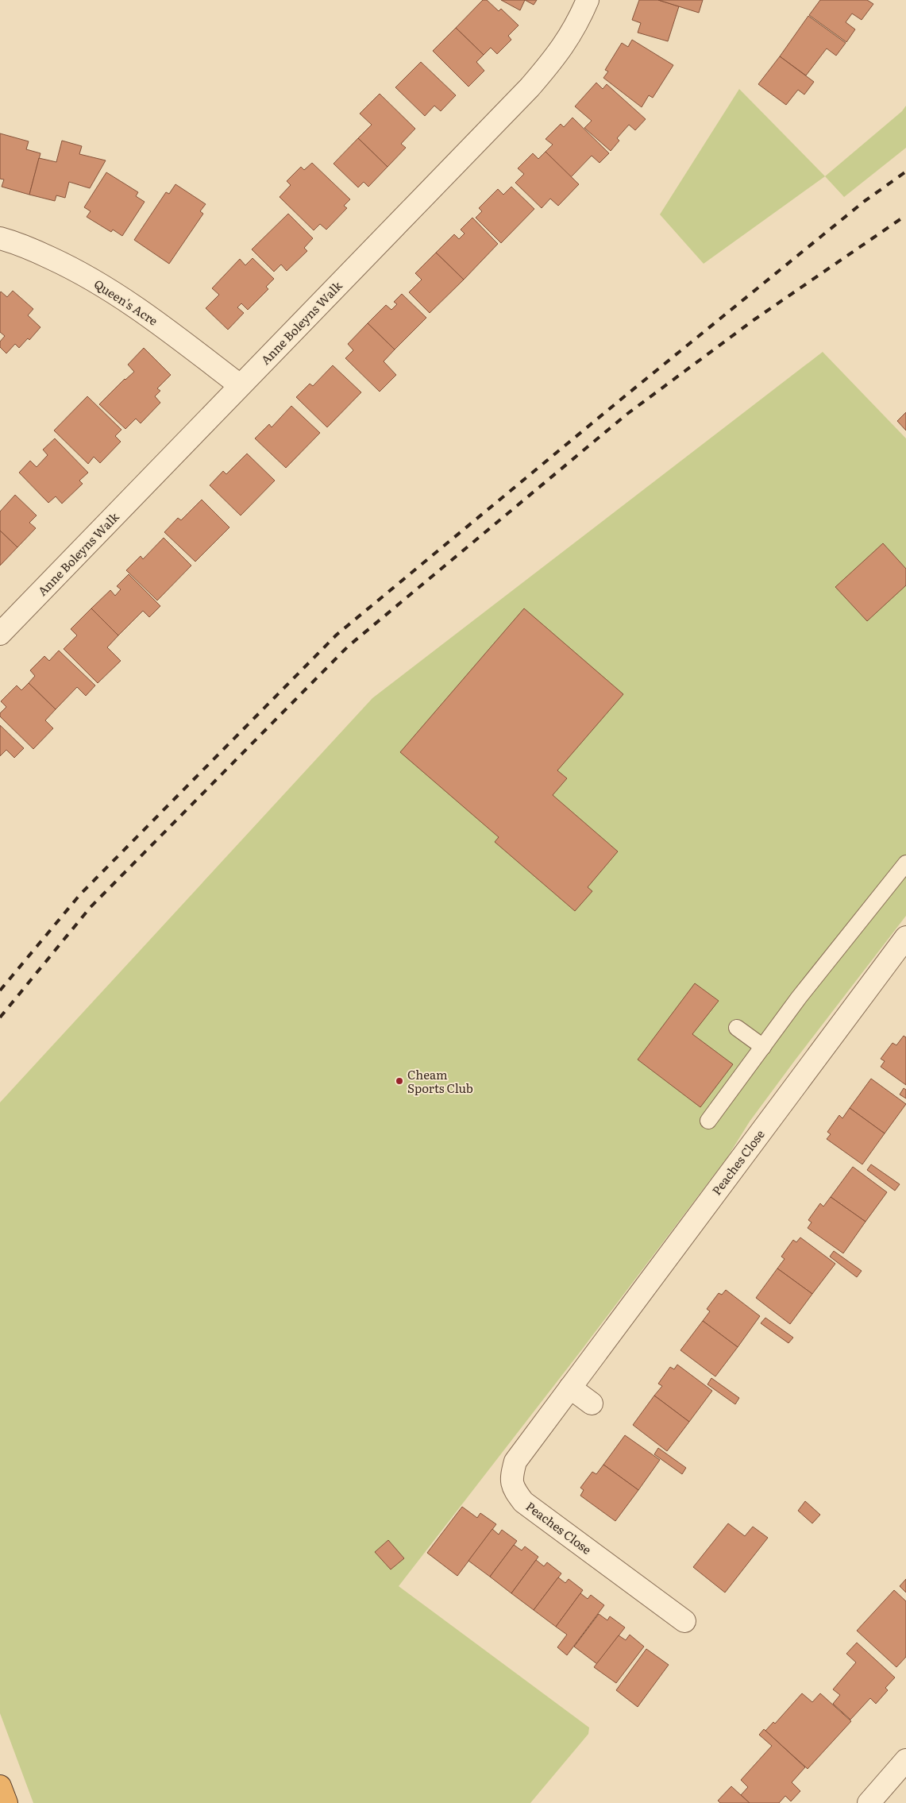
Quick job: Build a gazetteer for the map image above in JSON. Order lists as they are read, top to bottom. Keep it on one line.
{"streets":{"street":["Queen's Acre","Anne Boleyns Walk","Peaches Close"]},"crossings":[["Queen's Acre","Anne Boleyns Walk"]],"places":["Cheam Sports Club"]}
